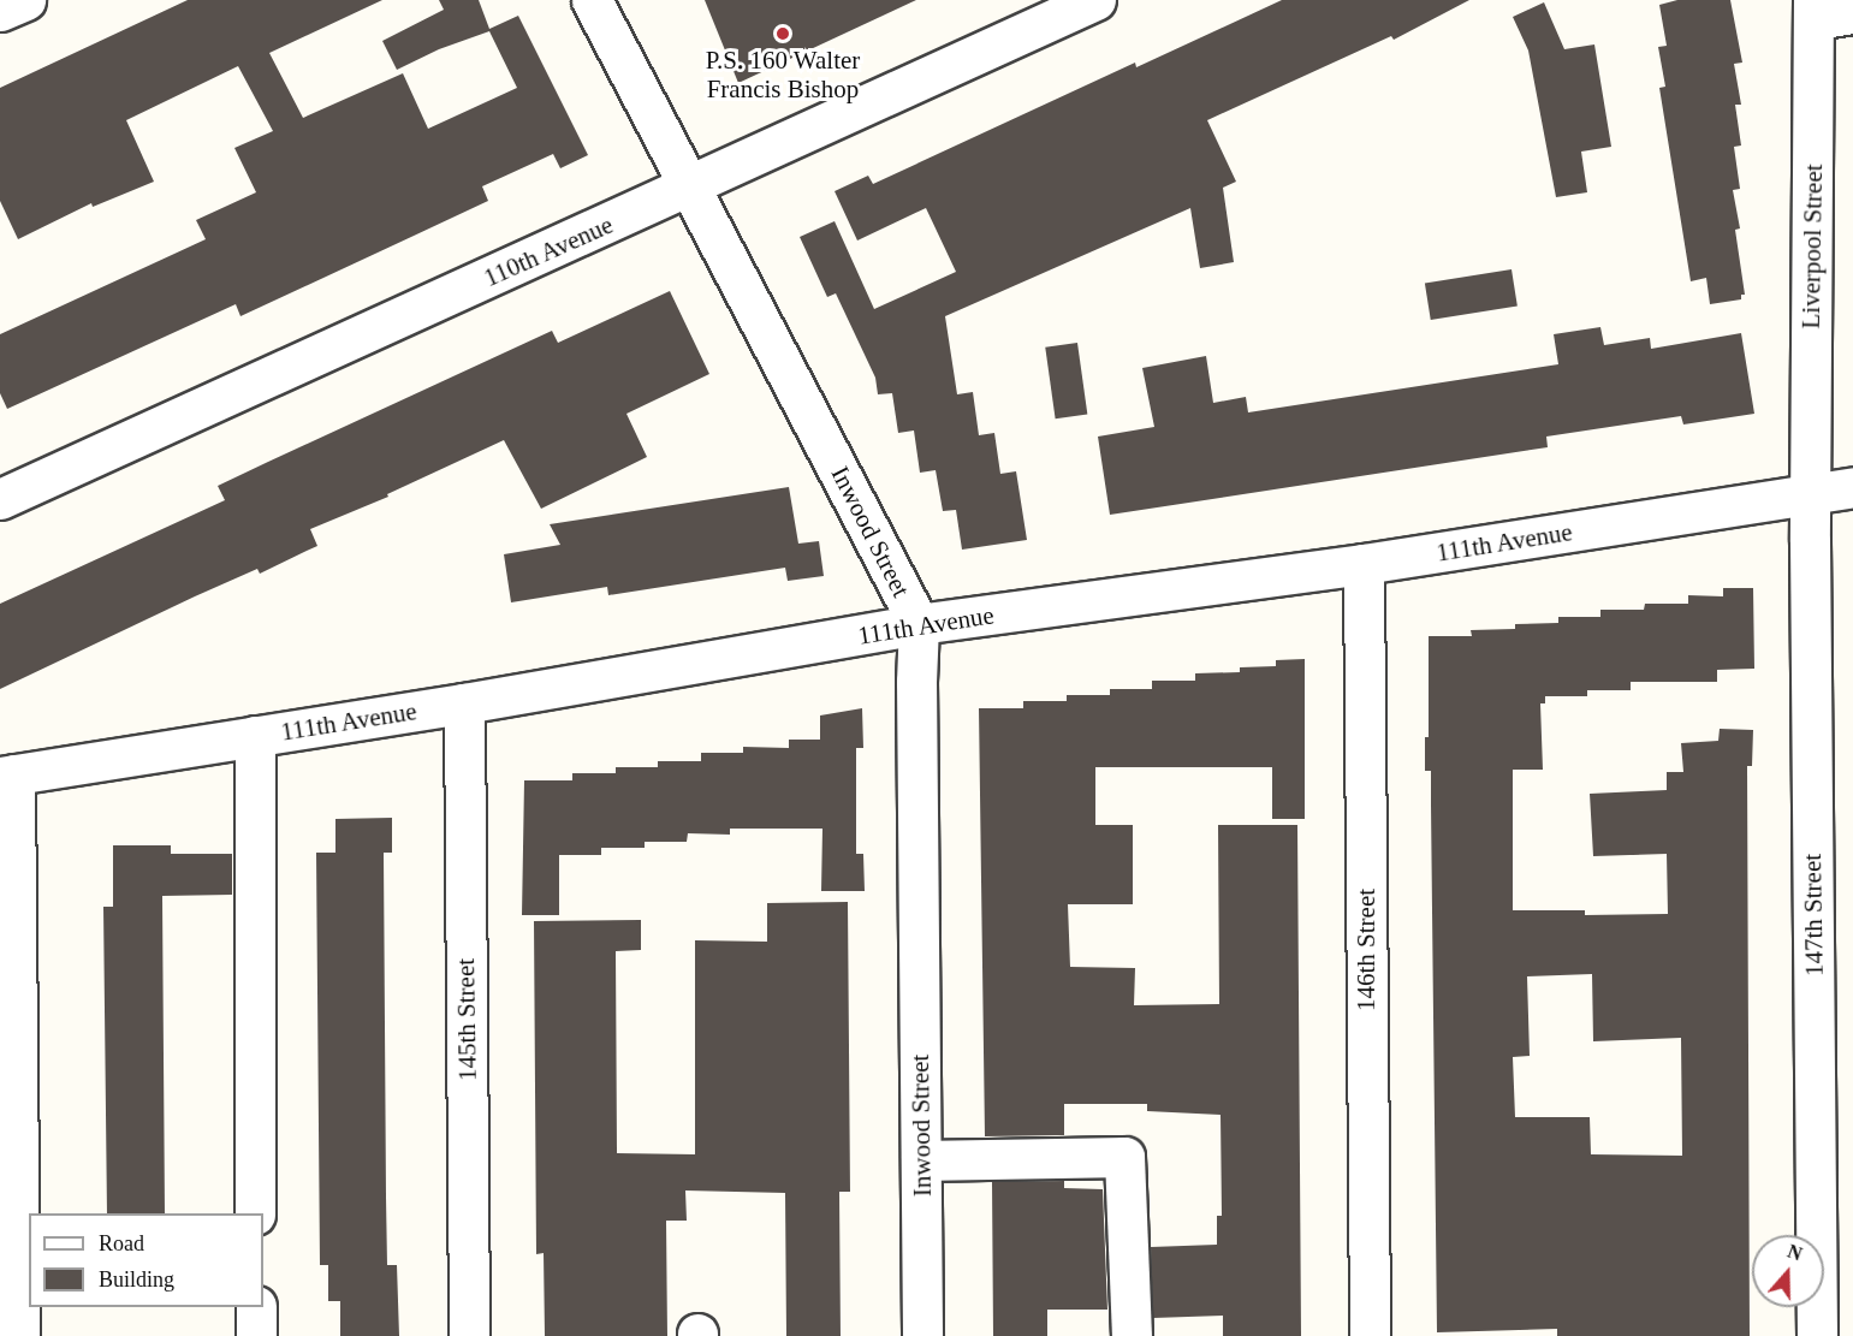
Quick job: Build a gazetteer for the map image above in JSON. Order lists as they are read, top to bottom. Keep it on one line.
{"streets":{"street":["Liverpool Street","110th Avenue","Inwood Street","111th Avenue","147th Street","146th Street","145th Street"]},"crossings":[["Liverpool Street","111th Avenue"],["Liverpool Street","147th Street"],["110th Avenue","Inwood Street"],["Inwood Street","111th Avenue"],["111th Avenue","147th Street"],["111th Avenue","146th Street"],["111th Avenue","145th Street"]],"places":["P.S. 160 Walter Francis Bishop"],"legend":["Road","Building"],"north":"top"}
